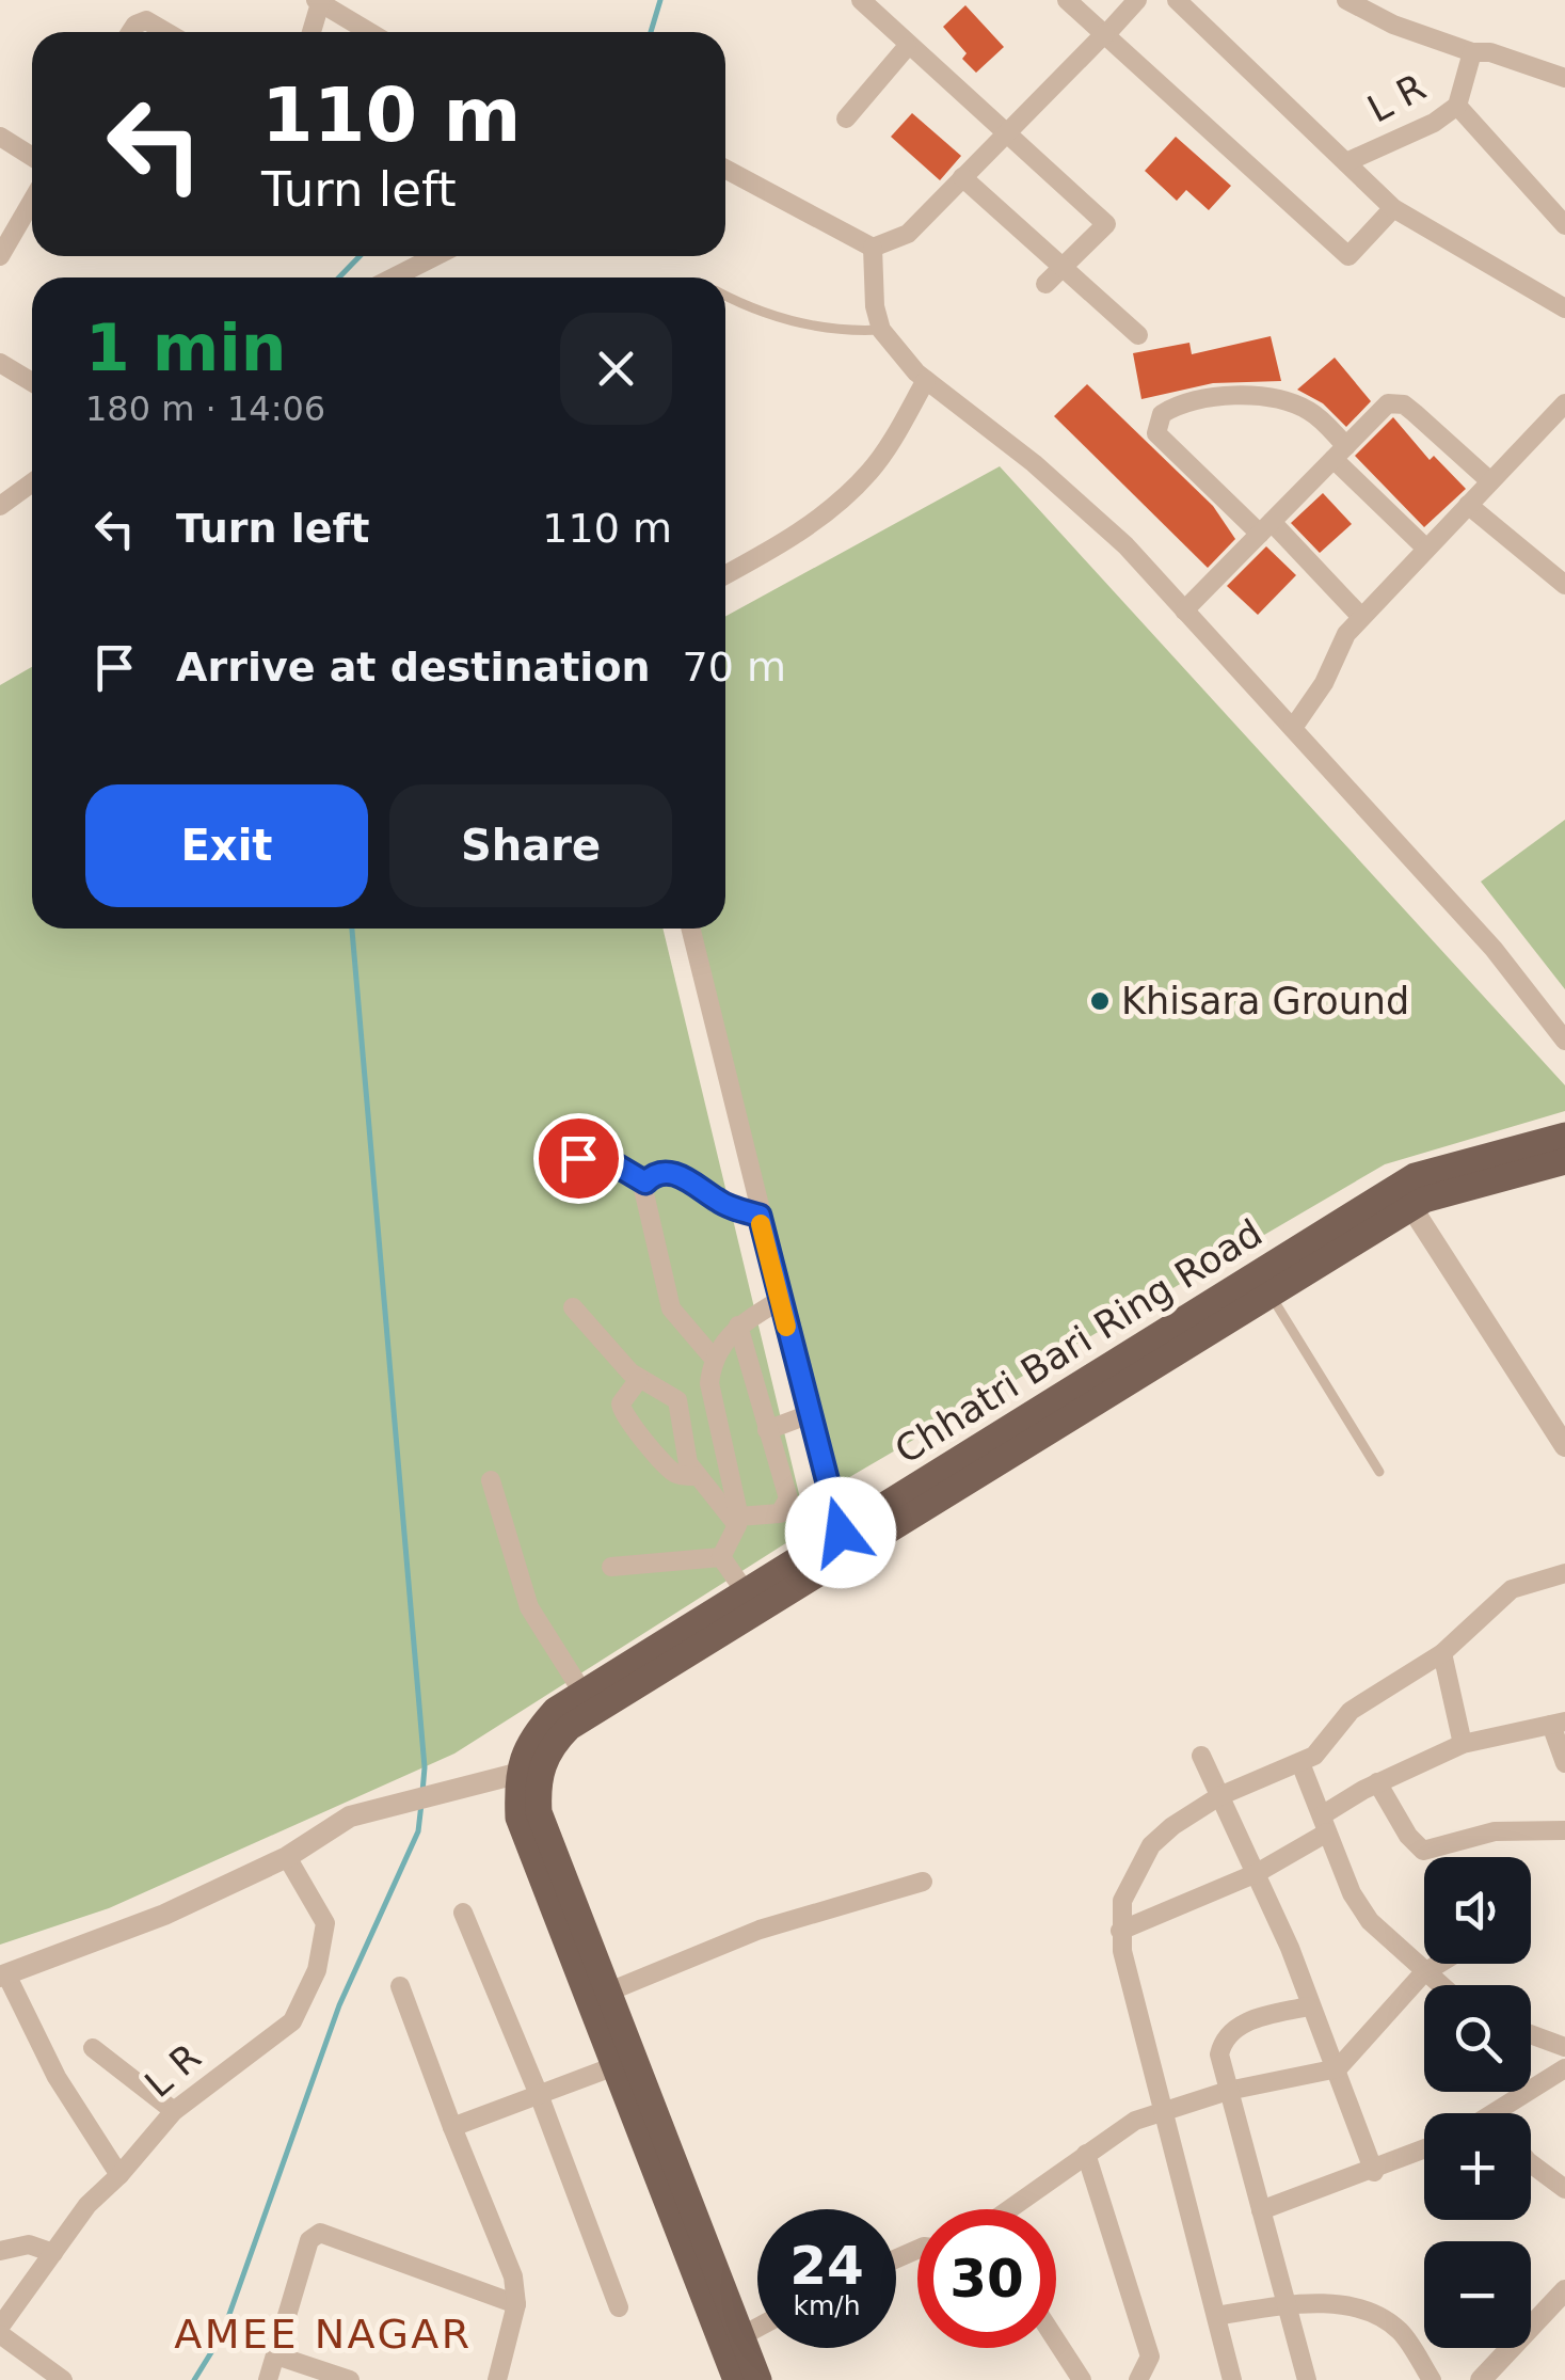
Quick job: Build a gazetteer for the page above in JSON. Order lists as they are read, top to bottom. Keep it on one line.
{"streets":{"main road":["Chhatri Bari Ring Road"],"street":["L R"]},"districts":["AMEE NAGAR"],"places":["Khisara Ground"],"page":{"turn":["110 m","Turn left"],"heading":["1 min","180 m · 14:06"],"list":[{"name":"Turn left","value":"110 m"},{"name":"Arrive at destination","value":"70 m"}],"buttons":["Exit","Share"],"map_buttons":["+","−"],"speed":"24 km/h","limit":"30"}}
